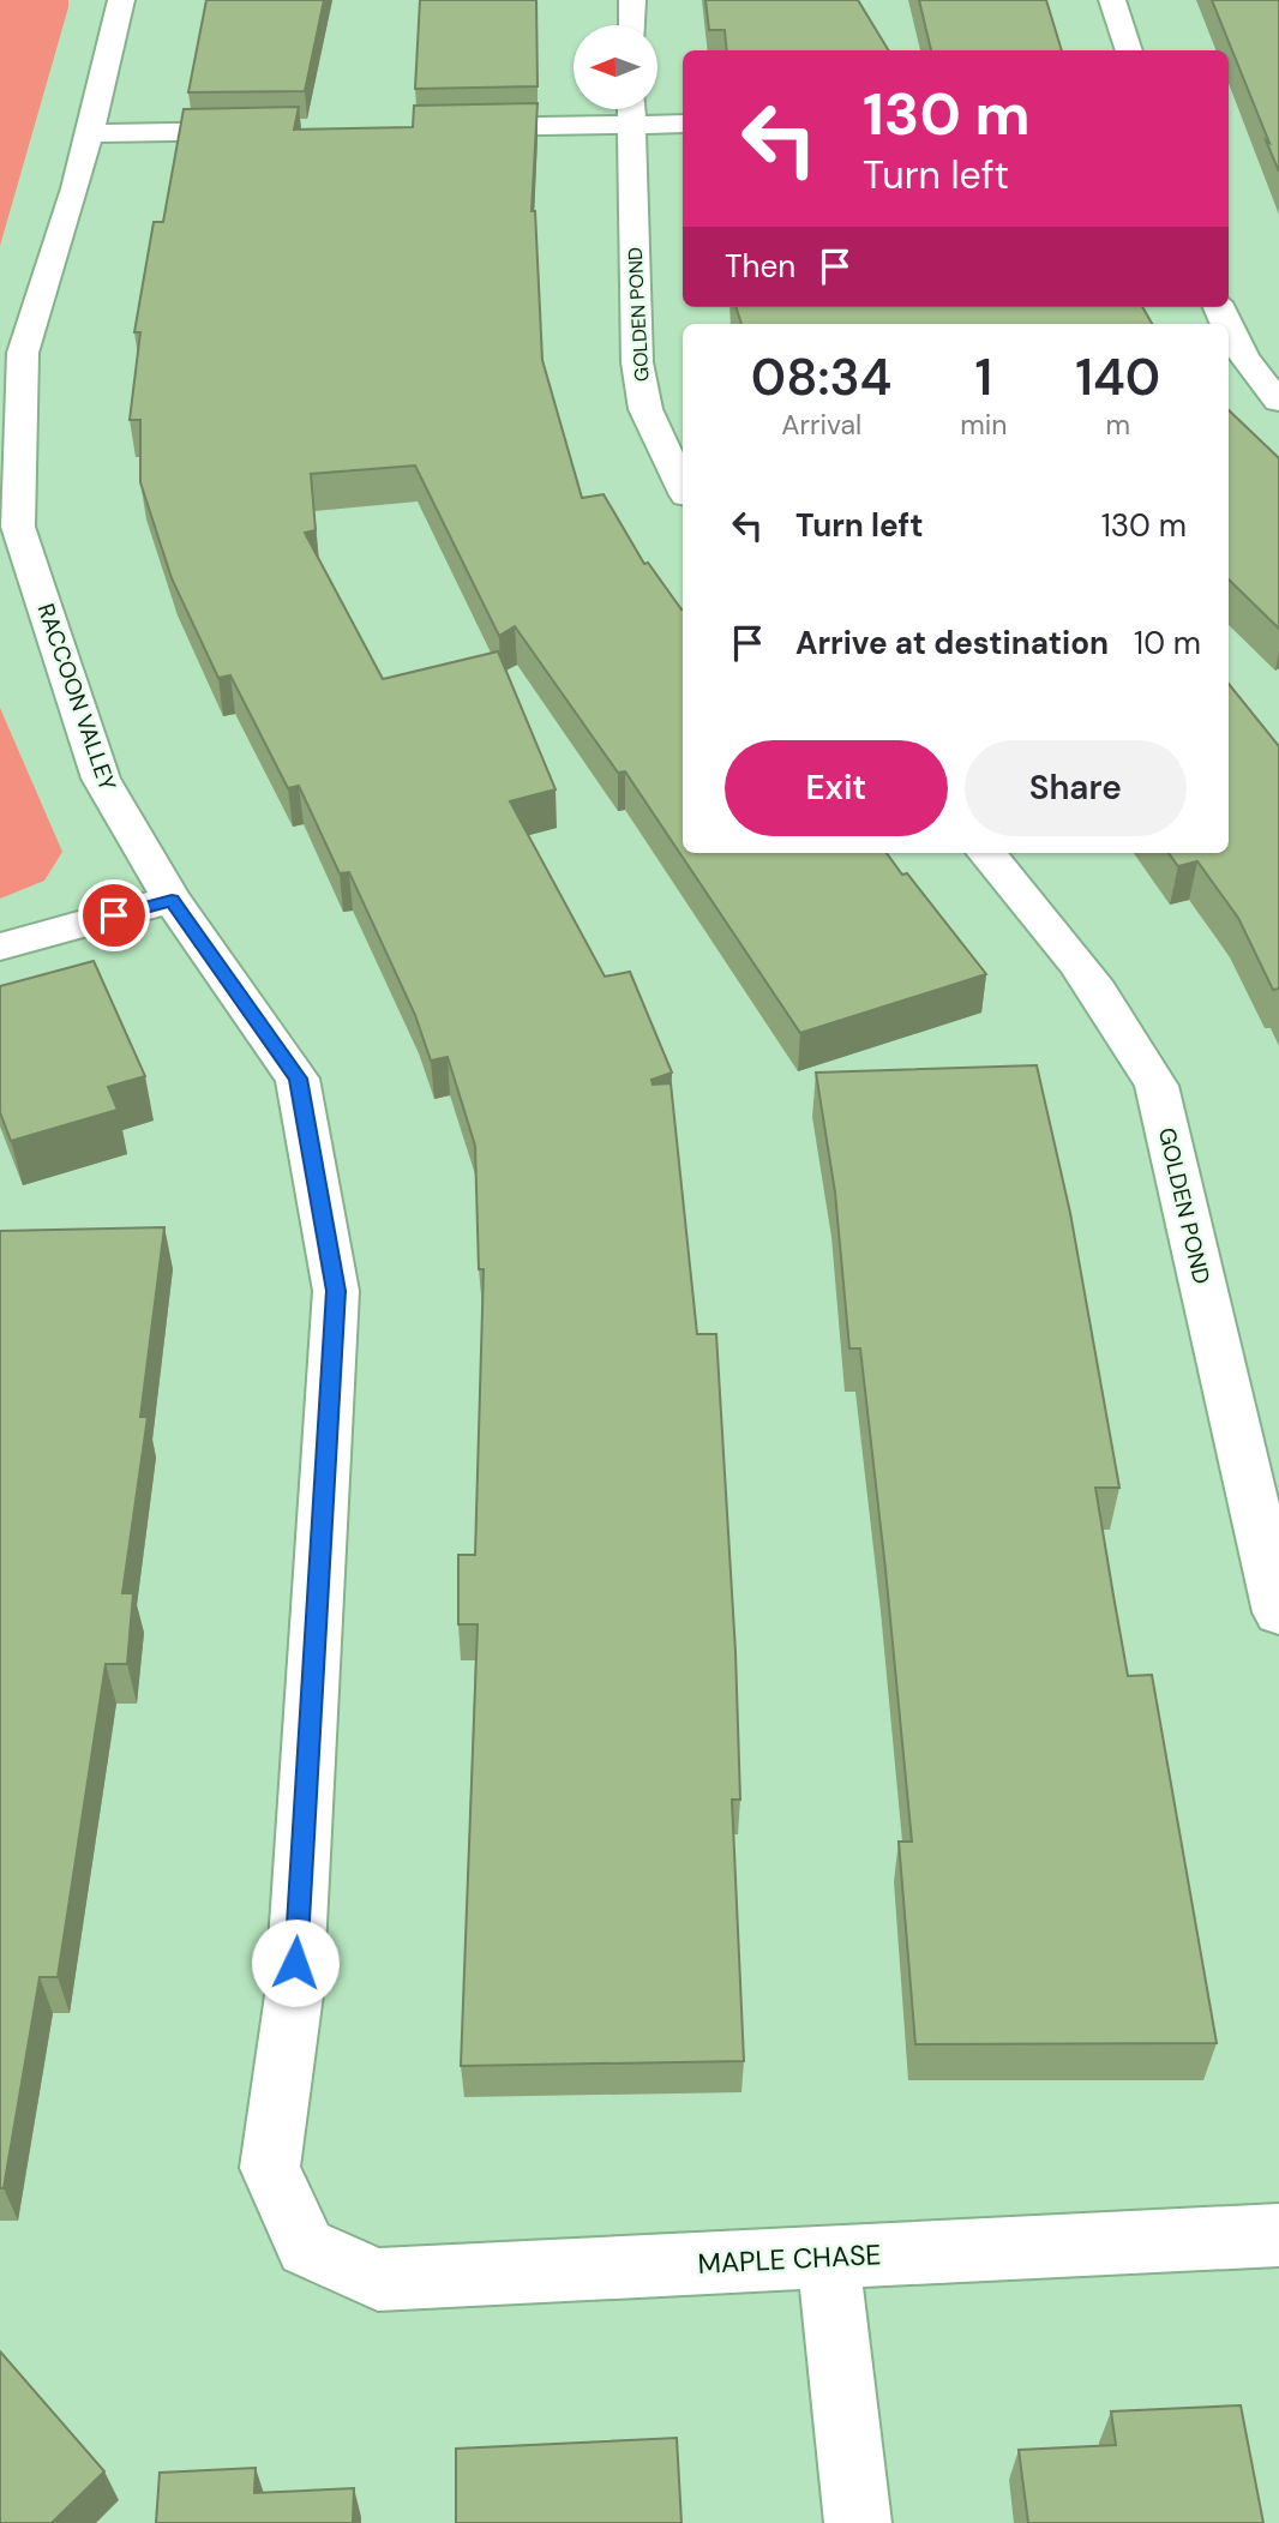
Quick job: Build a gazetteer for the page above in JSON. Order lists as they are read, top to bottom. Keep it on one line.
{"streets":{"street":["GOLDEN POND","RACCOON VALLEY","MAPLE CHASE"]},"crossings":[["RACCOON VALLEY","MAPLE CHASE"]],"north":"left","page":{"turn":["130 m","Turn left"],"then":"Then","eta":["08:34","Arrival","1","min","140","m"],"list":[{"name":"Turn left","value":"130 m"},{"name":"Arrive at destination","value":"10 m"}],"buttons":["Exit","Share"]}}
